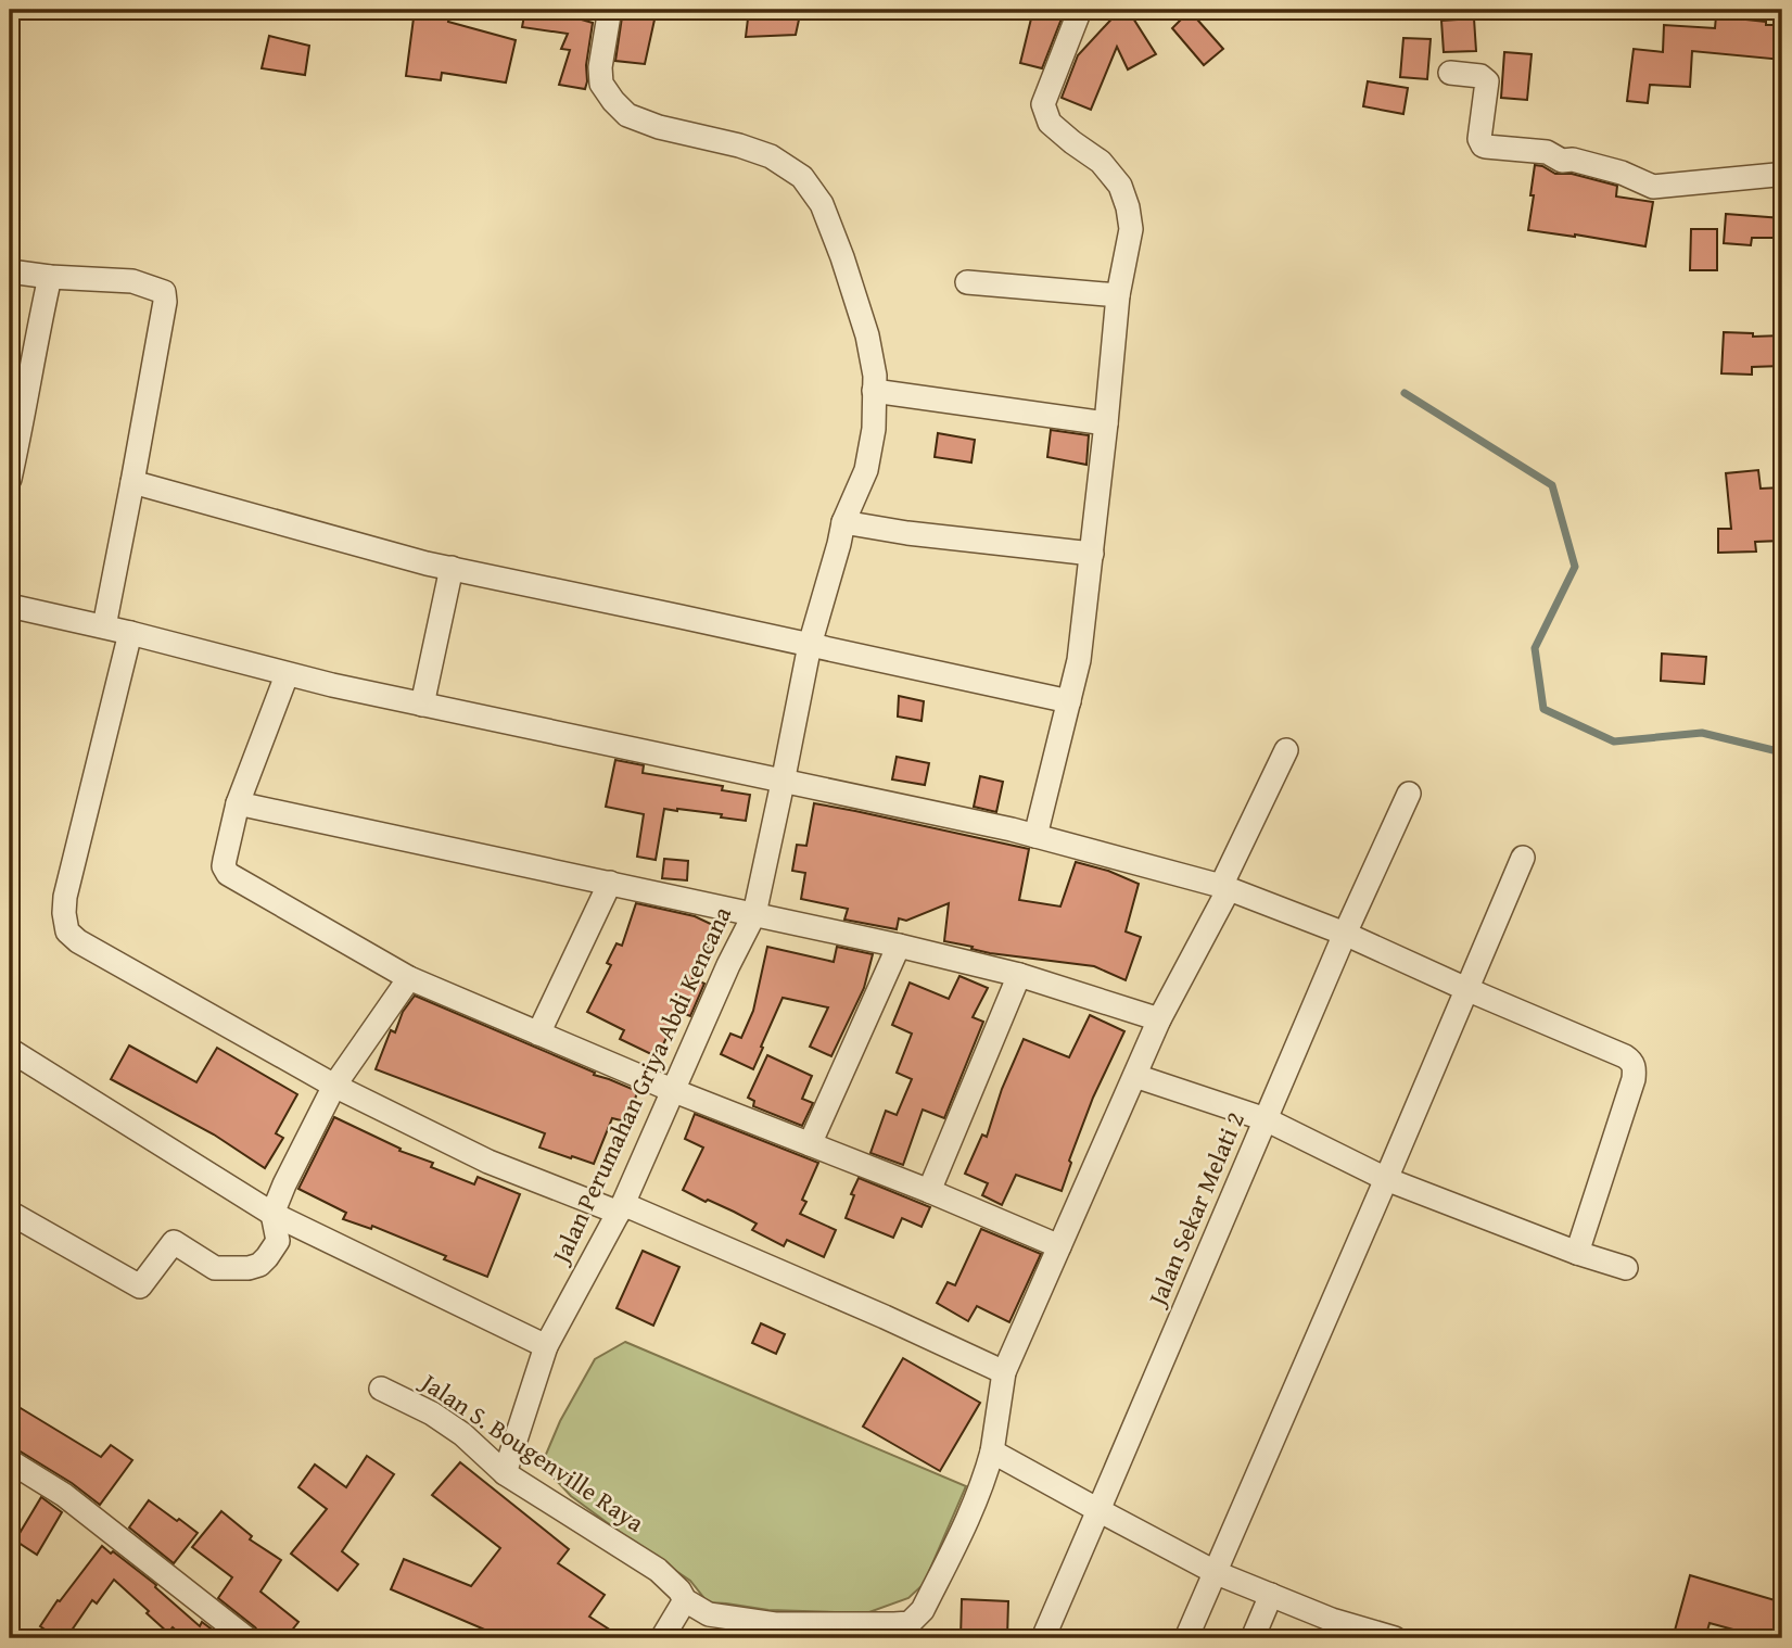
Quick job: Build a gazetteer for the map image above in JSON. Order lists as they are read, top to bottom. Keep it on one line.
{"streets":{"street":["Jalan Perumahan Griya Abdi Kencana","Jalan Sekar Melati 2","Jalan S. Bougenville Raya"]},"crossings":[["Jalan Perumahan Griya Abdi Kencana","Jalan S. Bougenville Raya"]]}
